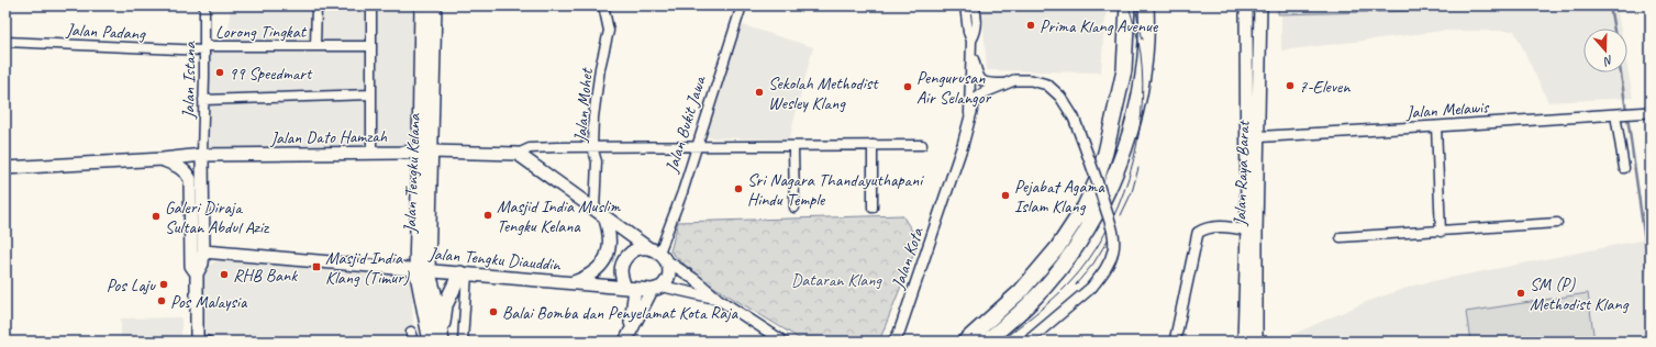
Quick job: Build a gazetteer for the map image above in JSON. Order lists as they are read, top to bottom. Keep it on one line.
{"streets":{"highway":["Jalan Tengku Kelana"],"main road":["Jalan Bukit Jawa","Jalan Dato Hamzah","Jalan Raya Barat","Jalan Tengku Diauddin"],"street":["Jalan Padang","Lorong Tingkat","Jalan Istana","Jalan Mohet","Jalan Melawis","Jalan Kota"]},"crossings":[["Jalan Padang","Lorong Tingkat"],["Jalan Padang","Jalan Istana"],["Lorong Tingkat","Jalan Istana"],["Jalan Istana","Jalan Dato Hamzah"],["Jalan Melawis","Jalan Raya Barat"],["Jalan Bukit Jawa","Jalan Tengku Diauddin"],["Jalan Dato Hamzah","Jalan Tengku Kelana"],["Jalan Tengku Kelana","Jalan Tengku Diauddin"]],"parks":["Dataran Klang"],"places":{"other":["Prima Klang Avenue","99 Speedmart","7-Eleven","Pengurusan Air Selangor","Sekolah Methodist Wesley Klang","Sri Nagara Thandayuthapani Hindu Temple","Pejabat Agama Islam Klang","Masjid India Muslim Tengku Kelana","Galeri Diraja Sultan Abdul Aziz","RHB Bank","Pos Laju","SM (P) Methodist Klang","Pos Malaysia","Balai Bomba dan Penyelamat Kota Raja"],"transit":["Masjid India Klang (Timur)"]},"north":"bottom"}
